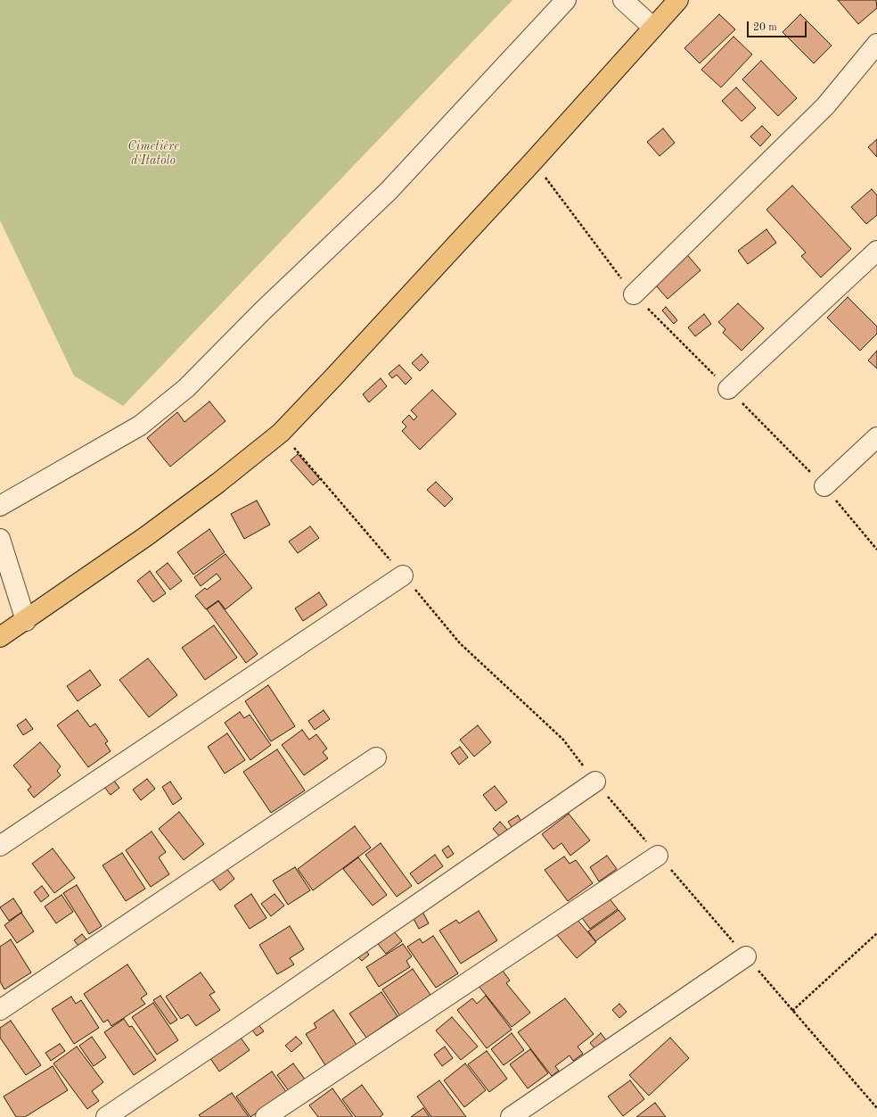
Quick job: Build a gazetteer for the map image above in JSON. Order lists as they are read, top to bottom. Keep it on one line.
{"parks":["Cimetière d'Itatolo"],"scale_bar":"20 m"}
